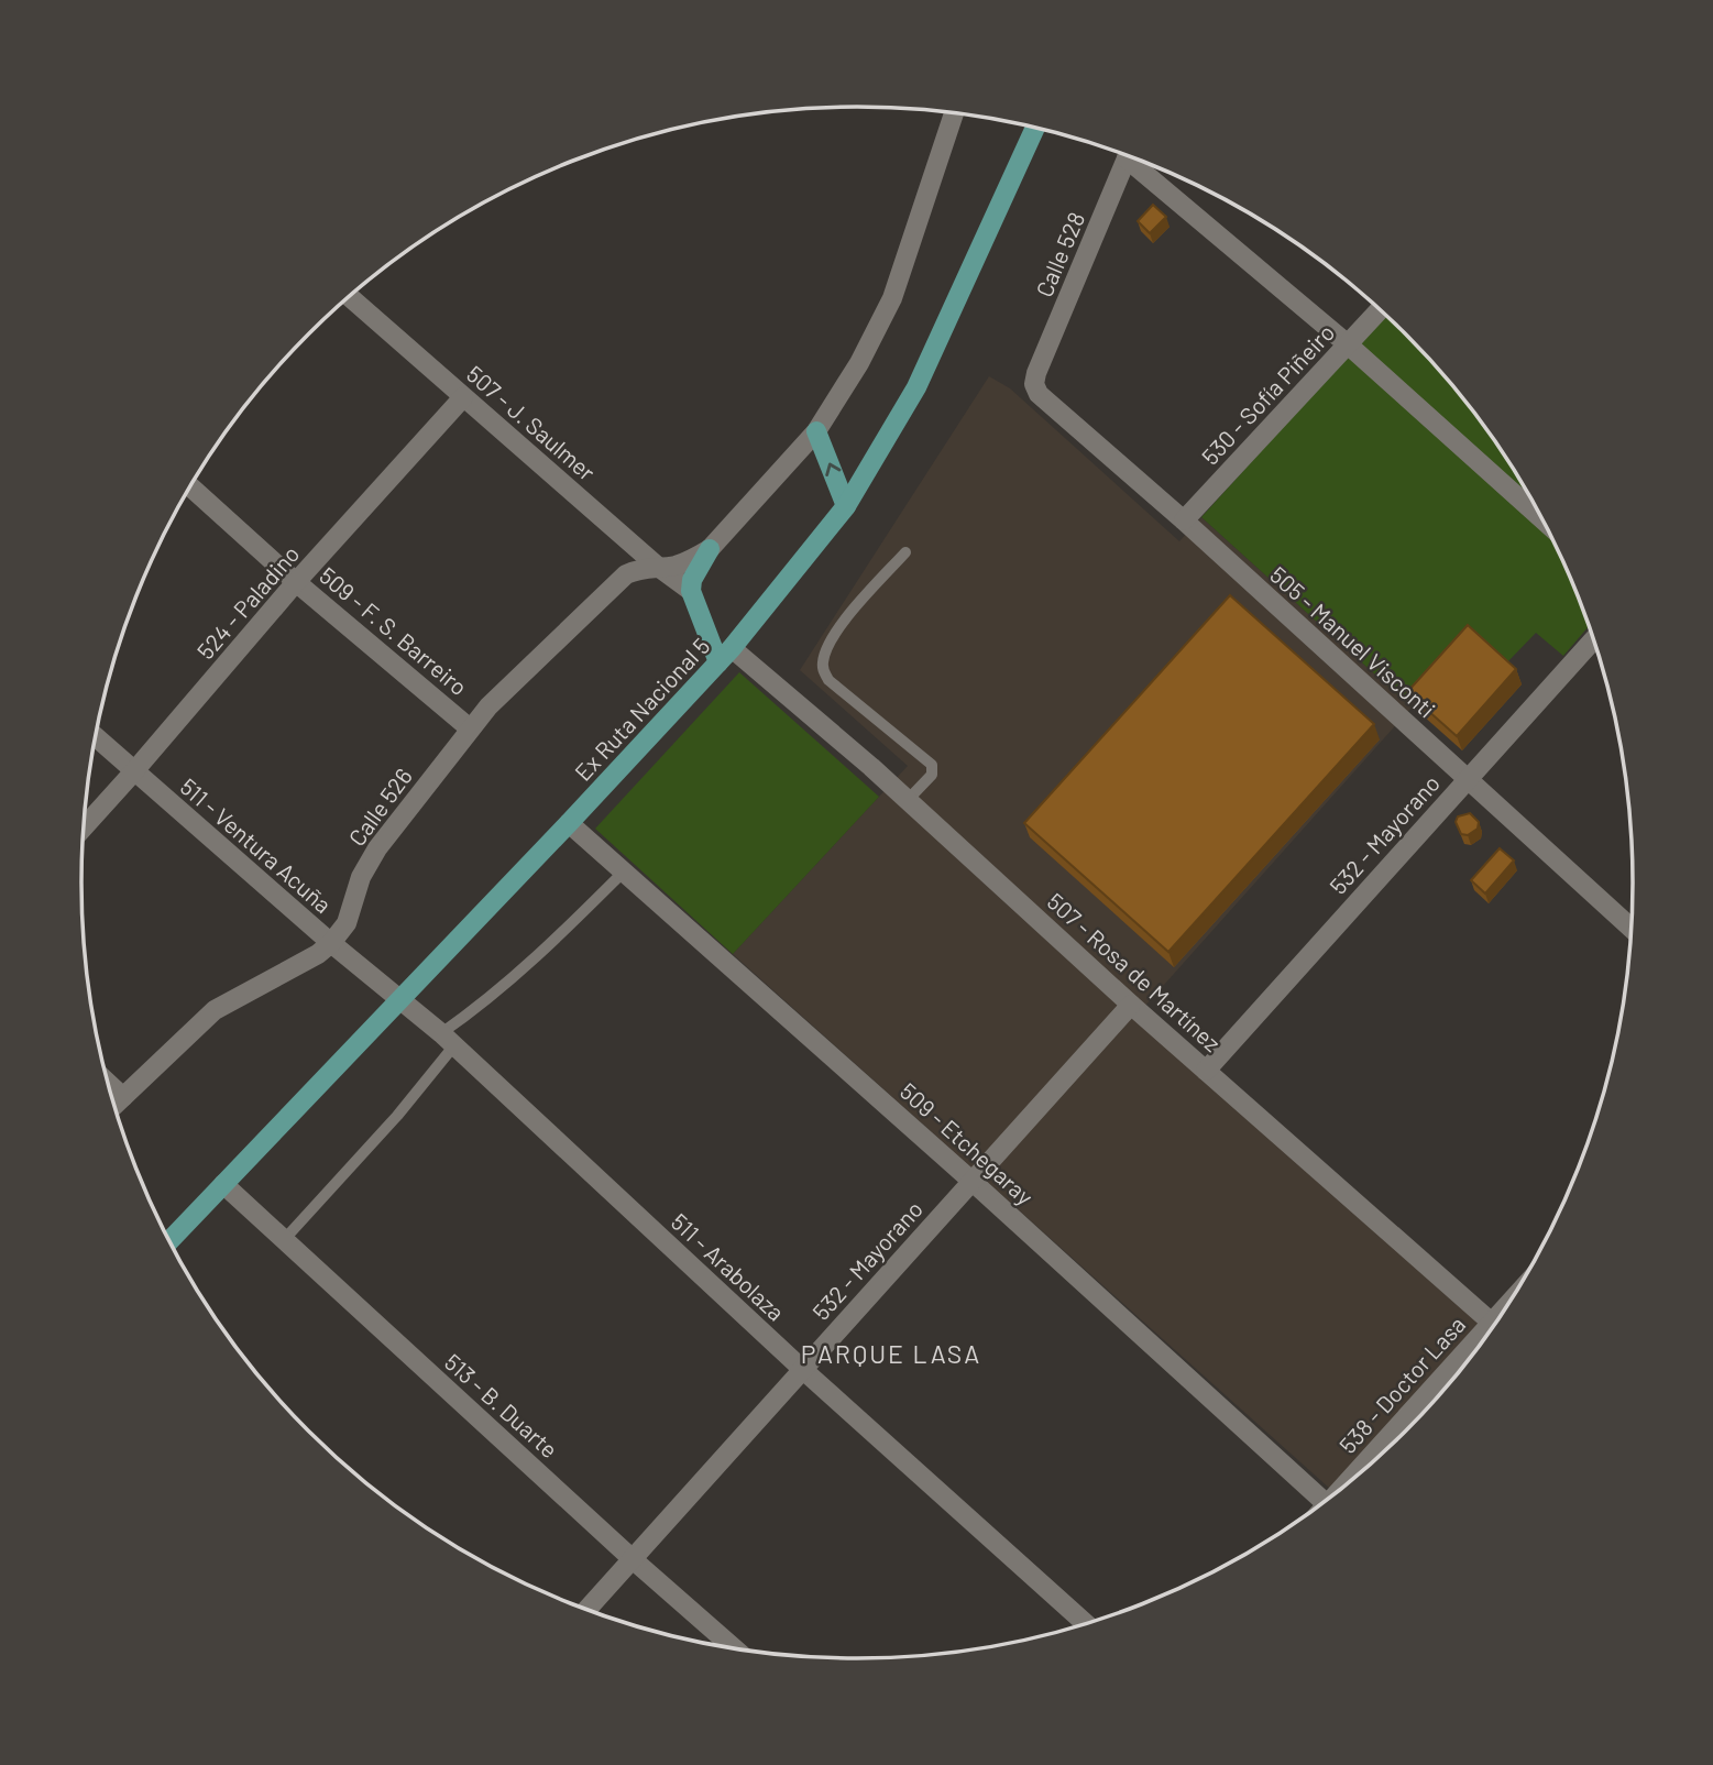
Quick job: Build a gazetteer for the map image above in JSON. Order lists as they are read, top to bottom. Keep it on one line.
{"streets":{"main road":["Ex Ruta Nacional 5"],"street":["Calle 528","530 - Sofía Piñeiro","507 - J. Saulmer","524 - Paladino","509 - F. S. Barreiro","505 - Manuel Visconti","Calle 526","532 - Mayorano","511 - Ventura Acuña","507 - Rosa de Martínez","509 - Etchegaray","511 - Arabolaza","538 - Doctor Lasa","513 - B. Duarte"]},"crossings":[["Calle 528","505 - Manuel Visconti"],["530 - Sofía Piñeiro","505 - Manuel Visconti"],["507 - J. Saulmer","524 - Paladino"],["507 - J. Saulmer","Calle 526"],["524 - Paladino","509 - F. S. Barreiro"],["524 - Paladino","511 - Ventura Acuña"],["509 - F. S. Barreiro","Calle 526"],["505 - Manuel Visconti","532 - Mayorano"],["Ex Ruta Nacional 5","511 - Ventura Acuña"],["Ex Ruta Nacional 5","507 - Rosa de Martínez"],["Ex Ruta Nacional 5","509 - Etchegaray"],["Ex Ruta Nacional 5","511 - Arabolaza"],["Ex Ruta Nacional 5","513 - B. Duarte"],["Calle 526","511 - Ventura Acuña"],["532 - Mayorano","507 - Rosa de Martínez"],["532 - Mayorano","509 - Etchegaray"],["532 - Mayorano","511 - Arabolaza"],["532 - Mayorano","513 - B. Duarte"],["511 - Ventura Acuña","511 - Arabolaza"]],"districts":["PARQUE LASA"]}
